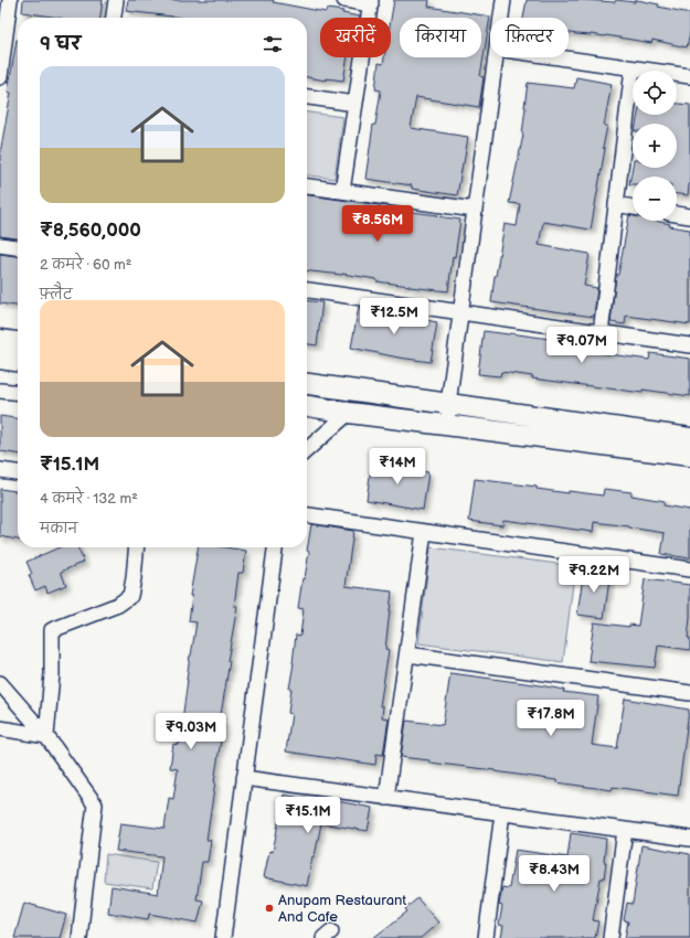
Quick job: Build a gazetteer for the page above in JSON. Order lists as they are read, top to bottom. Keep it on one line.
{"places":["Anupam Restaurant And Cafe"],"page":{"chip":["खरीदें","किराया","फ़िल्टर"],"heading":"9 घर","map_buttons":["+","−"],"list":[{"name":"₹8,560,000","note":"2 कमरे · 60 m² · फ़्लैट"},{"name":"₹15.1M","note":"4 कमरे · 132 m² · मकान"}],"price":["₹8.56M","₹12.5M","₹9.07M","₹14M","₹9.22M","₹17.8M","₹9.03M","₹15.1M","₹8.43M"]}}
